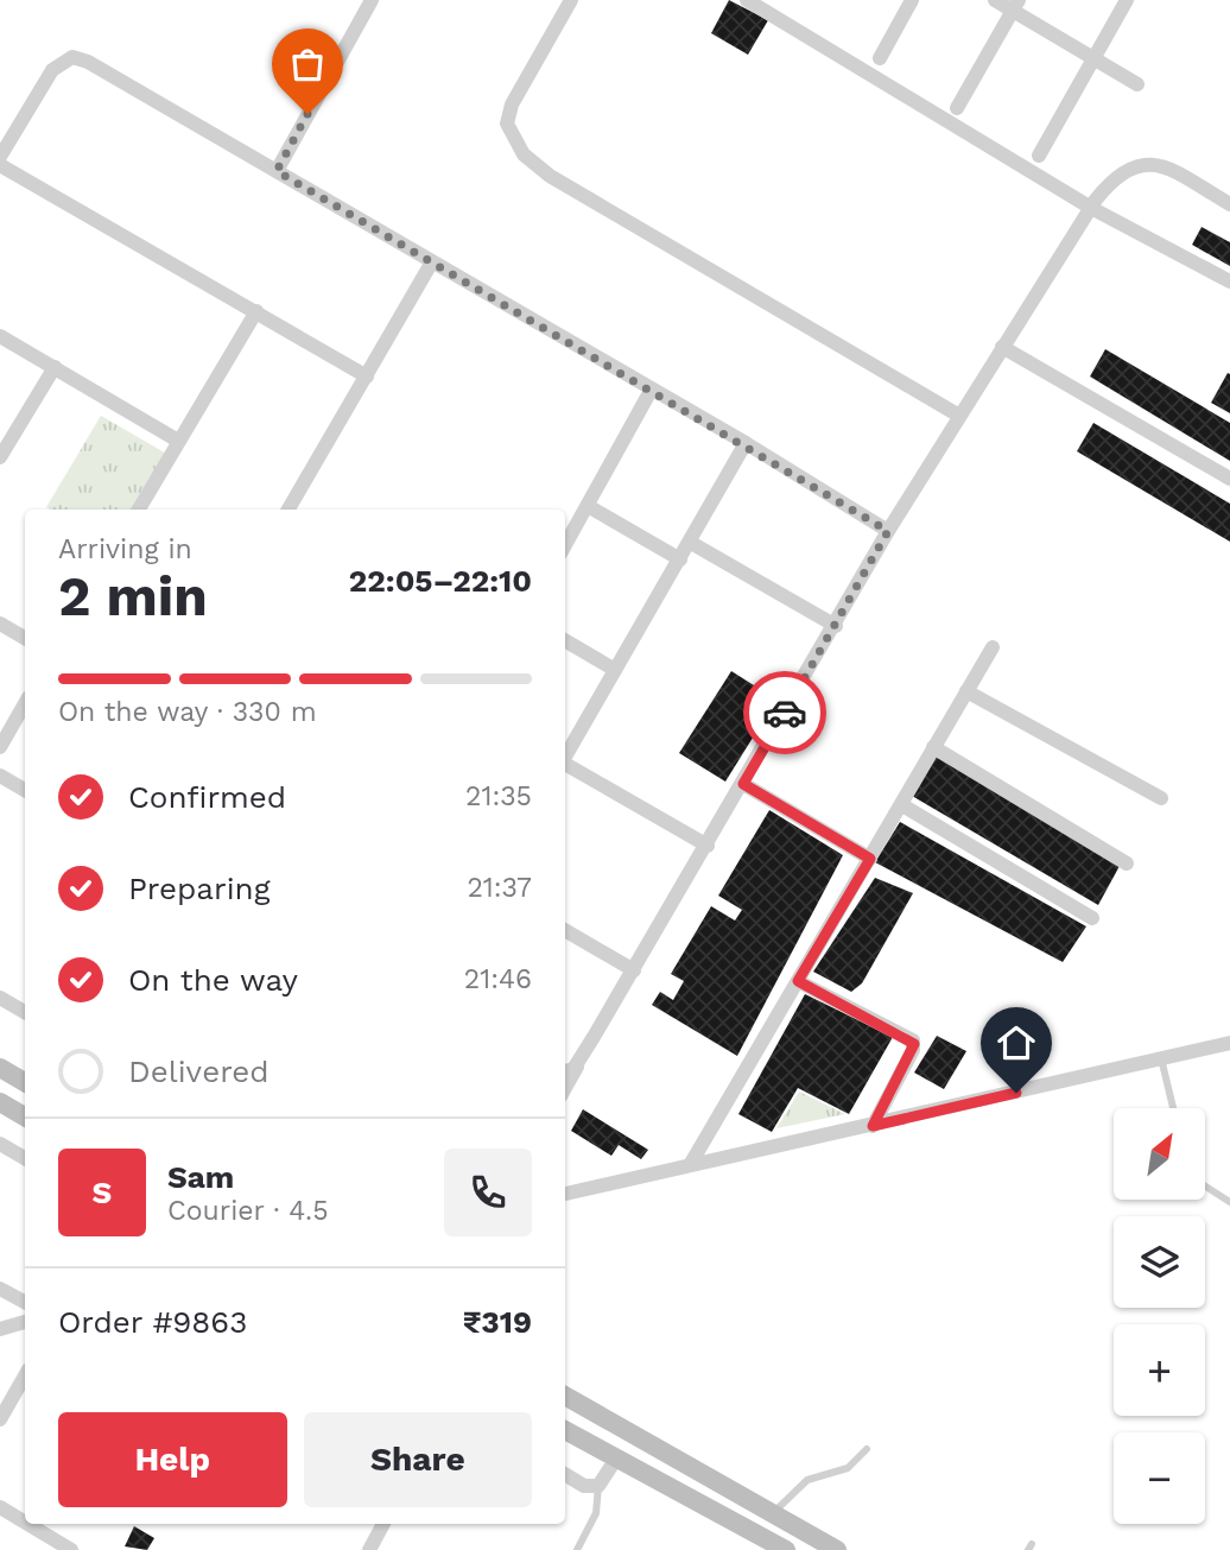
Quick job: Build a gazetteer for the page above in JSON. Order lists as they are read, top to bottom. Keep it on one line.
{"north":"top right","page":{"heading":["2 min","Arriving in","22:05–22:10"],"panel":["Sam","Courier · 4.5","Order #9863","₹319"],"bar":"On the way · 330 m","list":[["Confirmed","21:35"],["Preparing","21:37"],["On the way","21:46"],"Delivered"],"map_buttons":["+","−"],"round":"S","buttons":["Help","Share"]}}
